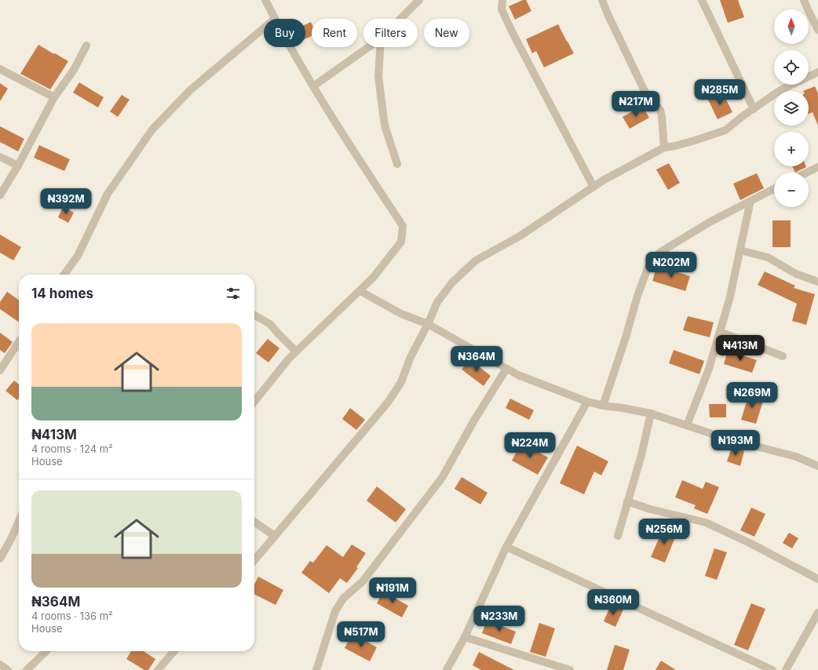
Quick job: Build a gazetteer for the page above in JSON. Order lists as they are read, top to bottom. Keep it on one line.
{"north":"top","page":{"map_buttons":["+","−"],"chip":["Buy","Rent","Filters","New"],"price":["₦285M","₦217M","₦392M","₦202M","₦413M","₦364M","₦269M","₦193M","₦224M","₦256M","₦191M","₦360M","₦233M","₦517M"],"heading":"14 homes","list":[{"name":"₦413M","note":"4 rooms · 124 m² · House"},{"name":"₦364M","note":"4 rooms · 136 m² · House"}]}}
